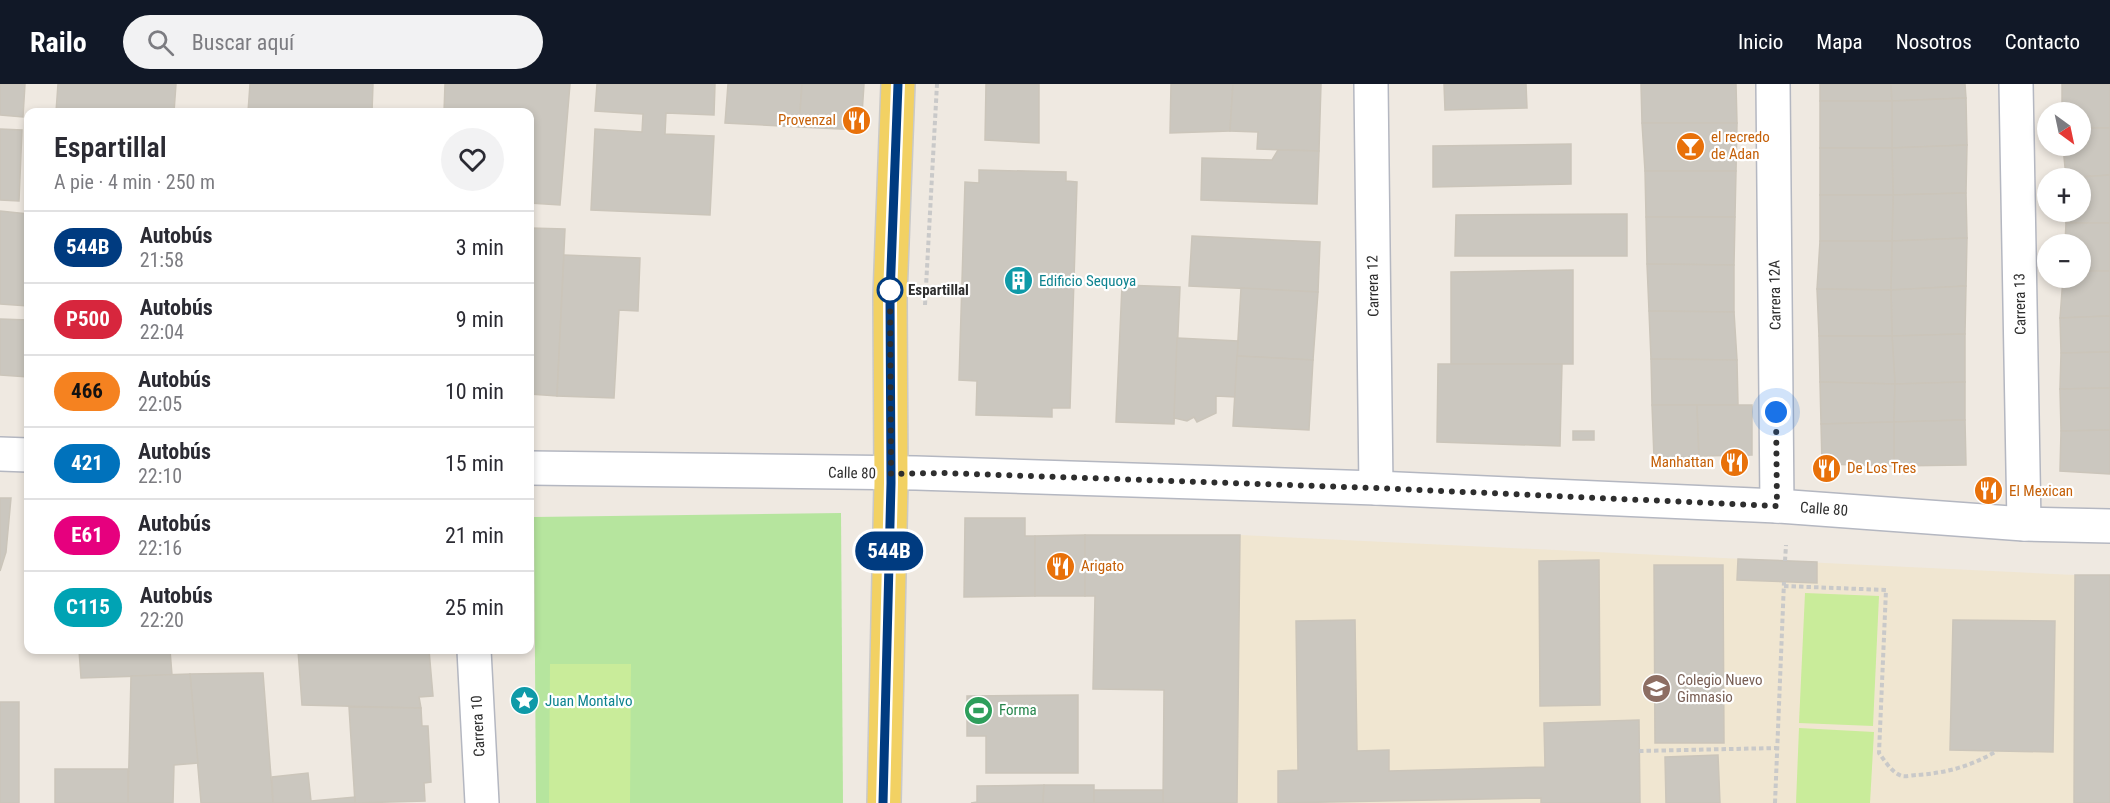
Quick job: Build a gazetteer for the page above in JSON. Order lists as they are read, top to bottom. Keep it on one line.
{"streets":{"street":["Carrera 12","Carrera 12A","Carrera 13","Calle 80","Carrera 10"]},"crossings":[["Carrera 12","Calle 80"],["Carrera 12A","Calle 80"],["Carrera 13","Calle 80"]],"places":{"restaurant":["Provenzal","Manhattan","De Los Tres","El Mexican","Arigato"],"bar":["el recredo de Adan"],"building":["Edificio Sequoya"],"other":["Espartillal"],"school or university":["Colegio Nuevo Gimnasio"],"place":["Juan Montalvo"],"sports":["Forma"]},"lines":["bus line 544B"],"north":"bottom right","page":{"header":"Railo","search":"Buscar aquí","nav":["Inicio","Mapa","Nosotros","Contacto"],"on_map":"544B","map_buttons":["+","−"],"heading":["Espartillal","A pie · 4 min · 250 m"],"list":[{"mark":"544B","name":"Autobús","note":"21:58","value":"3 min"},{"mark":"P500","name":"Autobús","note":"22:04","value":"9 min"},{"mark":"466","name":"Autobús","note":"22:05","value":"10 min"},{"mark":"421","name":"Autobús","note":"22:10","value":"15 min"},{"mark":"E61","name":"Autobús","note":"22:16","value":"21 min"},{"mark":"C115","name":"Autobús","note":"22:20","value":"25 min"}]}}
